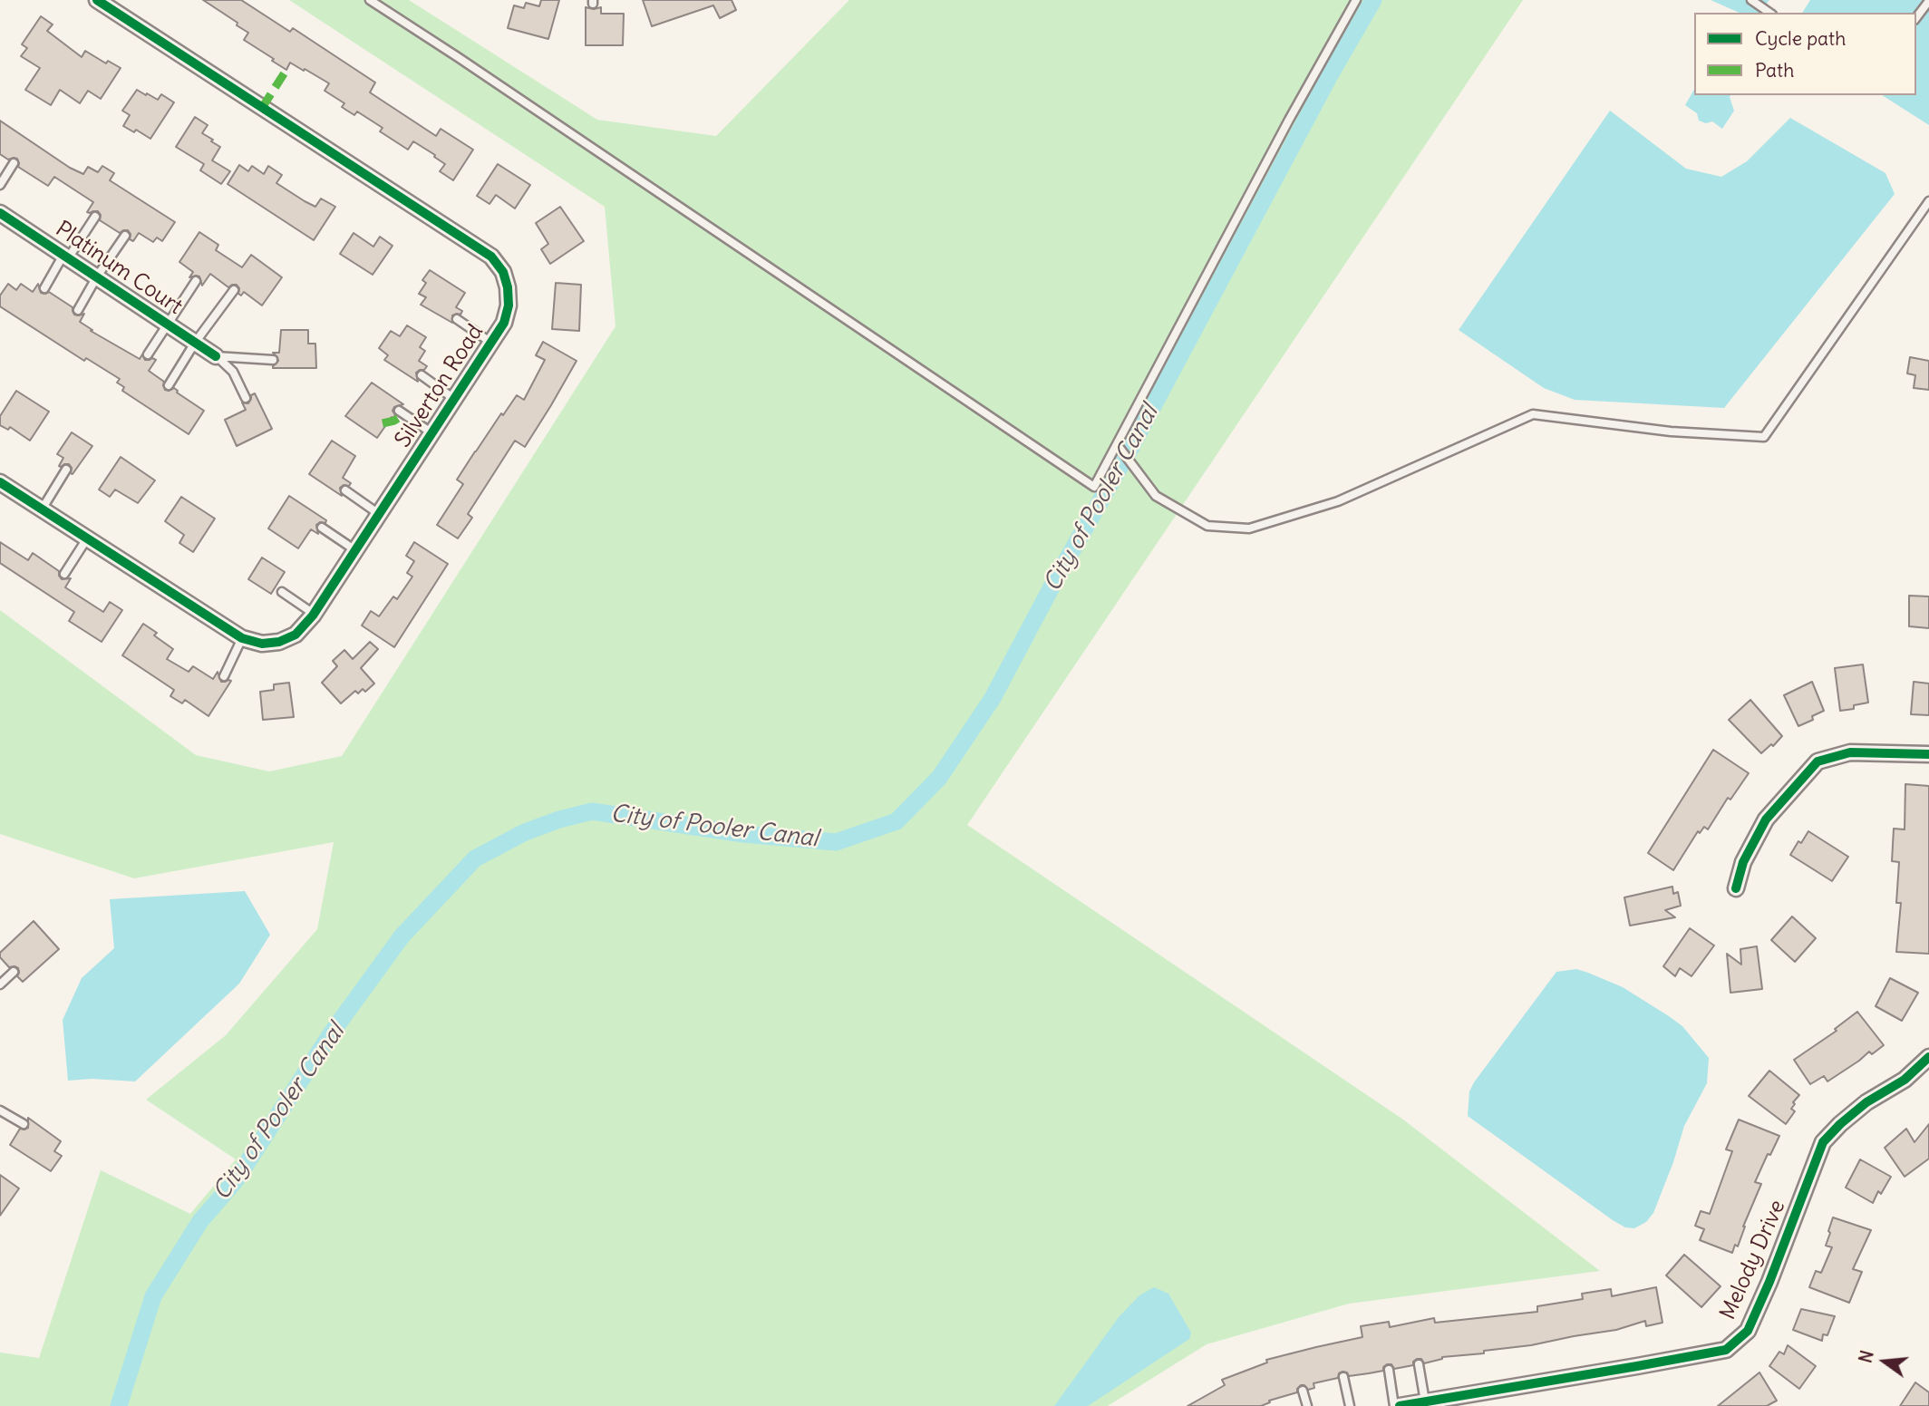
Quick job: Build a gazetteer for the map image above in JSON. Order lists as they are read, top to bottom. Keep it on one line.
{"streets":{"street":["Platinum Court","Silverton Road","Melody Drive"]},"water":["City of Pooler Canal"],"legend":["Cycle path","Path"],"north":"left"}
